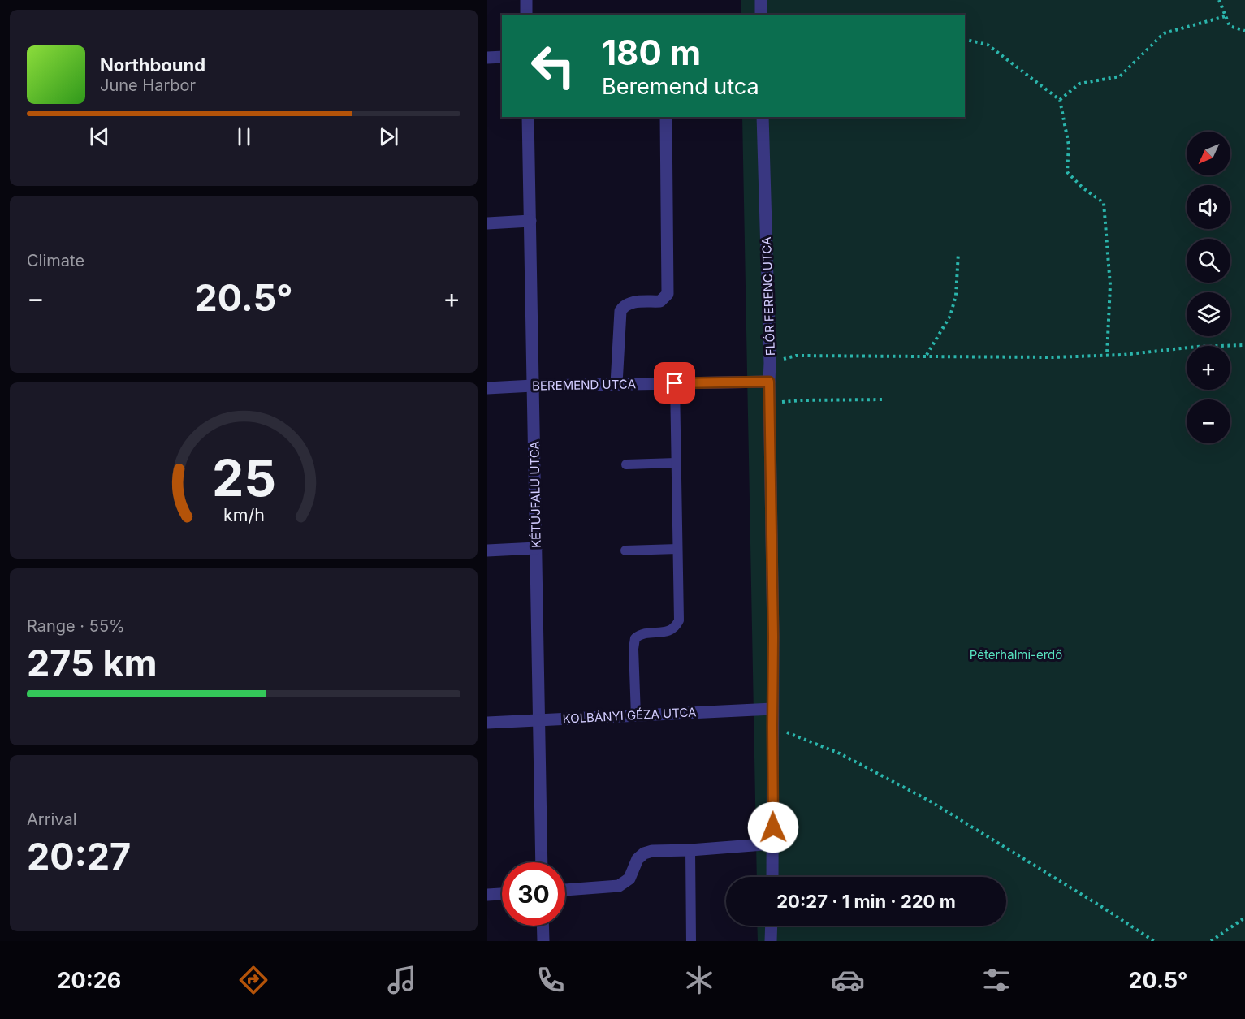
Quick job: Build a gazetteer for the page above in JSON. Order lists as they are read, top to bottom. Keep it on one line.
{"streets":{"street":["FLÓR FERENC UTCA","BEREMEND UTCA","KÉTÚJFALU UTCA","KOLBÁNYI GÉZA UTCA"]},"crossings":[["FLÓR FERENC UTCA","BEREMEND UTCA"],["FLÓR FERENC UTCA","KOLBÁNYI GÉZA UTCA"],["BEREMEND UTCA","KÉTÚJFALU UTCA"],["KÉTÚJFALU UTCA","KOLBÁNYI GÉZA UTCA"]],"parks":["Péterhalmi-erdő"],"north":"bottom left","page":{"turn":["180 m","Beremend utca"],"song":["Northbound","June Harbor"],"map_buttons":["+","−"],"tile":["Climate",["Range · 55%","275 km"],["Arrival","20:27"]],"heat":["−","20.5°","+"],"limit":"30","trip":"20:27 · 1 min · 220 m","tabs":["20:26","20.5°"],"gauge":["25","km/h"]}}
